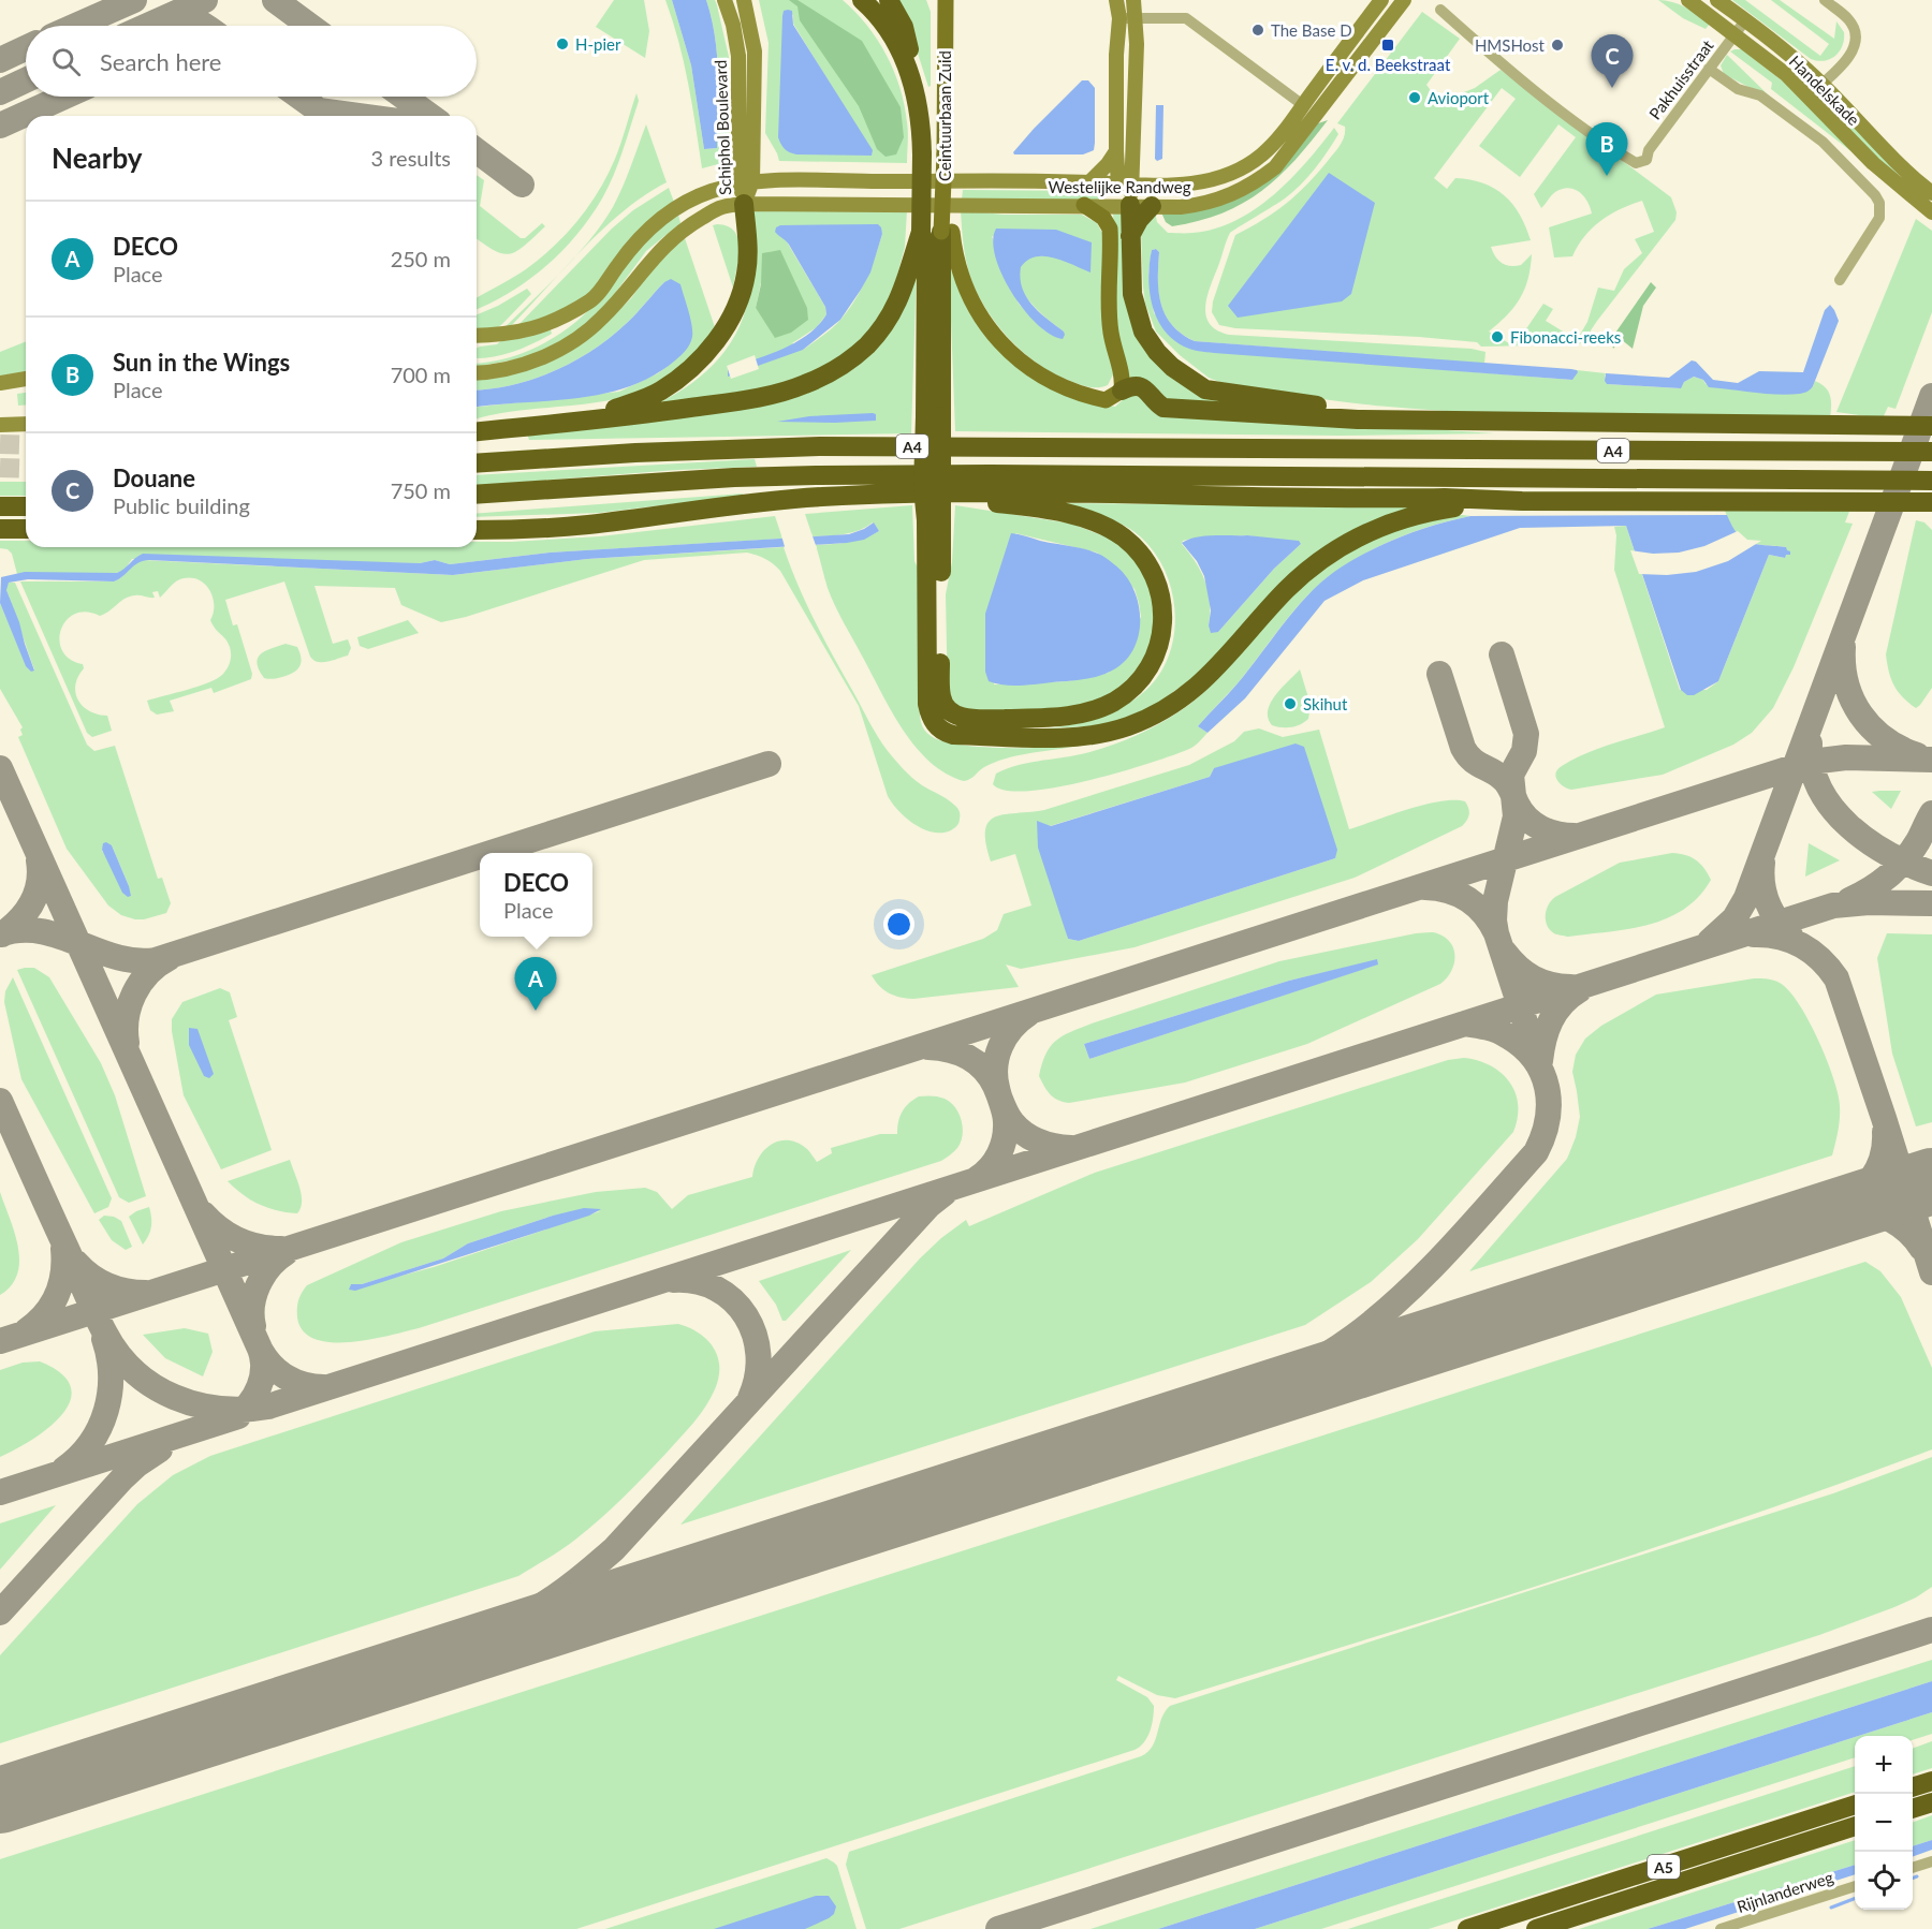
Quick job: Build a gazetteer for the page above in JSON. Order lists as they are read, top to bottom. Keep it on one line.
{"streets":{"highway":["A4","A5"],"main road":["Ceintuurbaan Zuid"],"street":["Pakhuisstraat","Handelskade","Schiphol Boulevard","Westelijke Randweg","Rijnlanderweg"]},"crossings":[["Pakhuisstraat","Handelskade"],["Ceintuurbaan Zuid","A4"],["Schiphol Boulevard","Westelijke Randweg"],["Westelijke Randweg","A4"]],"places":{"other":["The Base D","H-pier","HMSHost","Avioport","Fibonacci-reeks","Skihut"],"transit":["E. v. d. Beekstraat"]},"page":{"search":"Search here","pins":["C","B","A"],"heading":["Nearby","3 results"],"list":[{"mark":"A","name":"DECO","note":"Place","value":"250 m"},{"mark":"B","name":"Sun in the Wings","note":"Place","value":"700 m"},{"mark":"C","name":"Douane","note":"Public building","value":"750 m"}],"popup":["DECO","Place"],"map_buttons":["+","−"]}}
